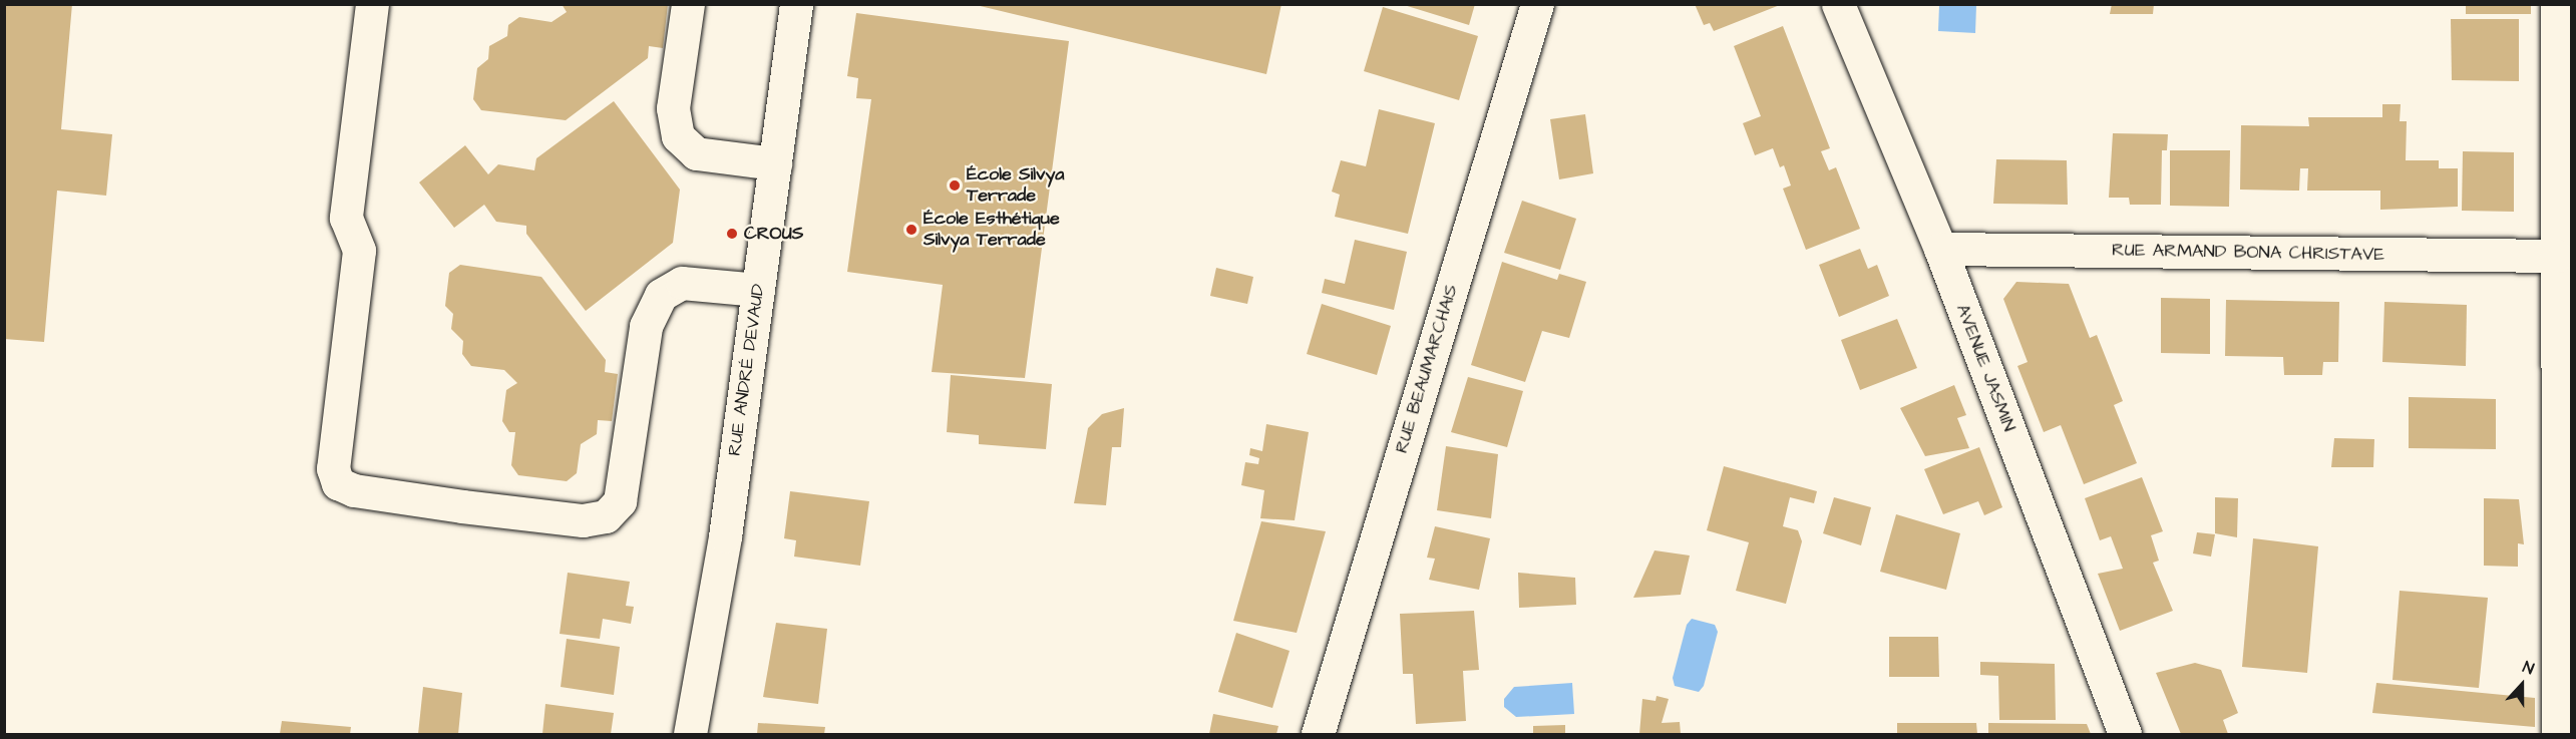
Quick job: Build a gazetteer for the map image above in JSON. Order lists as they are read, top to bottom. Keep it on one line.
{"streets":{"street":["RUE ARMAND BONA CHRISTAVE","AVENUE JASMIN","RUE BEAUMARCHAIS","RUE ANDRÉ DEVAUD"]},"crossings":[["RUE ARMAND BONA CHRISTAVE","AVENUE JASMIN"]],"places":["École Silvya Terrade","École Esthétique Silvya Terrade","CROUS"],"north":"top"}
